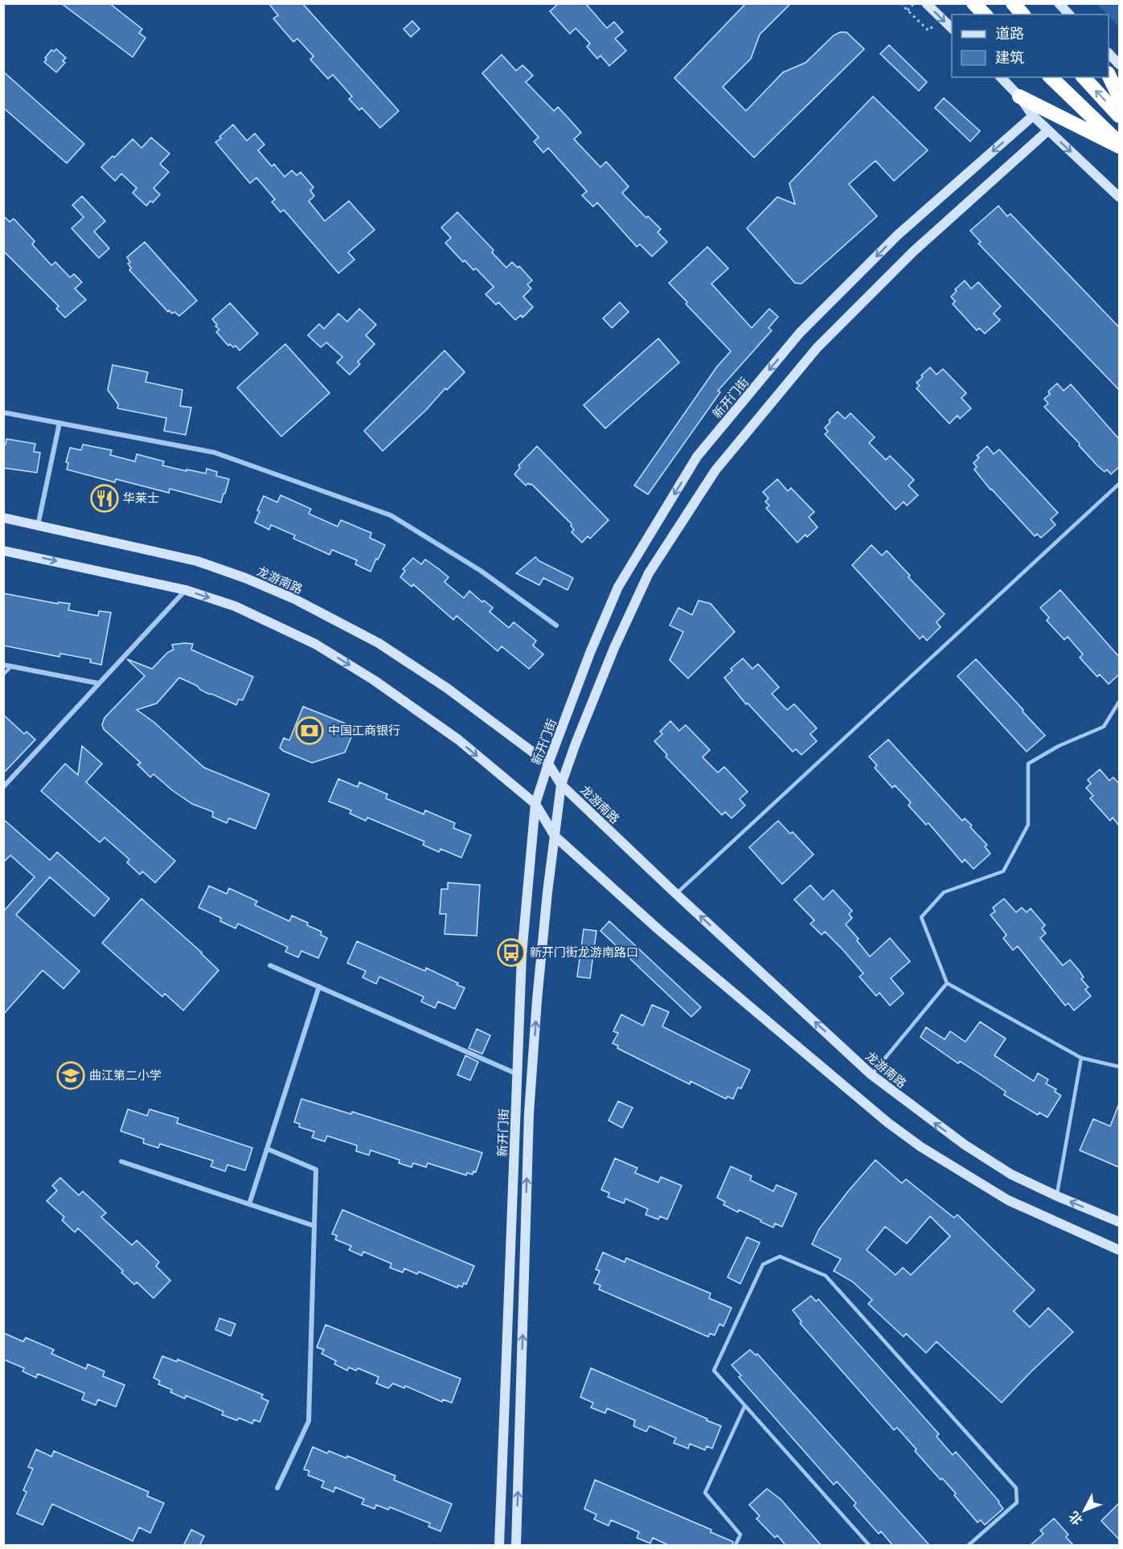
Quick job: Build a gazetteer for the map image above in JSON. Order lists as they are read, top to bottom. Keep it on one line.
{"streets":{"street":["新开门街","龙游南路"]},"crossings":[["新开门街","龙游南路"]],"places":{"restaurant":["华莱士"],"bank":["中国工商银行"],"bus stop":["新开门街龙游南路口"],"school or university":["曲江第二小学"]},"legend":["道路","建筑"],"north":"bottom left"}
